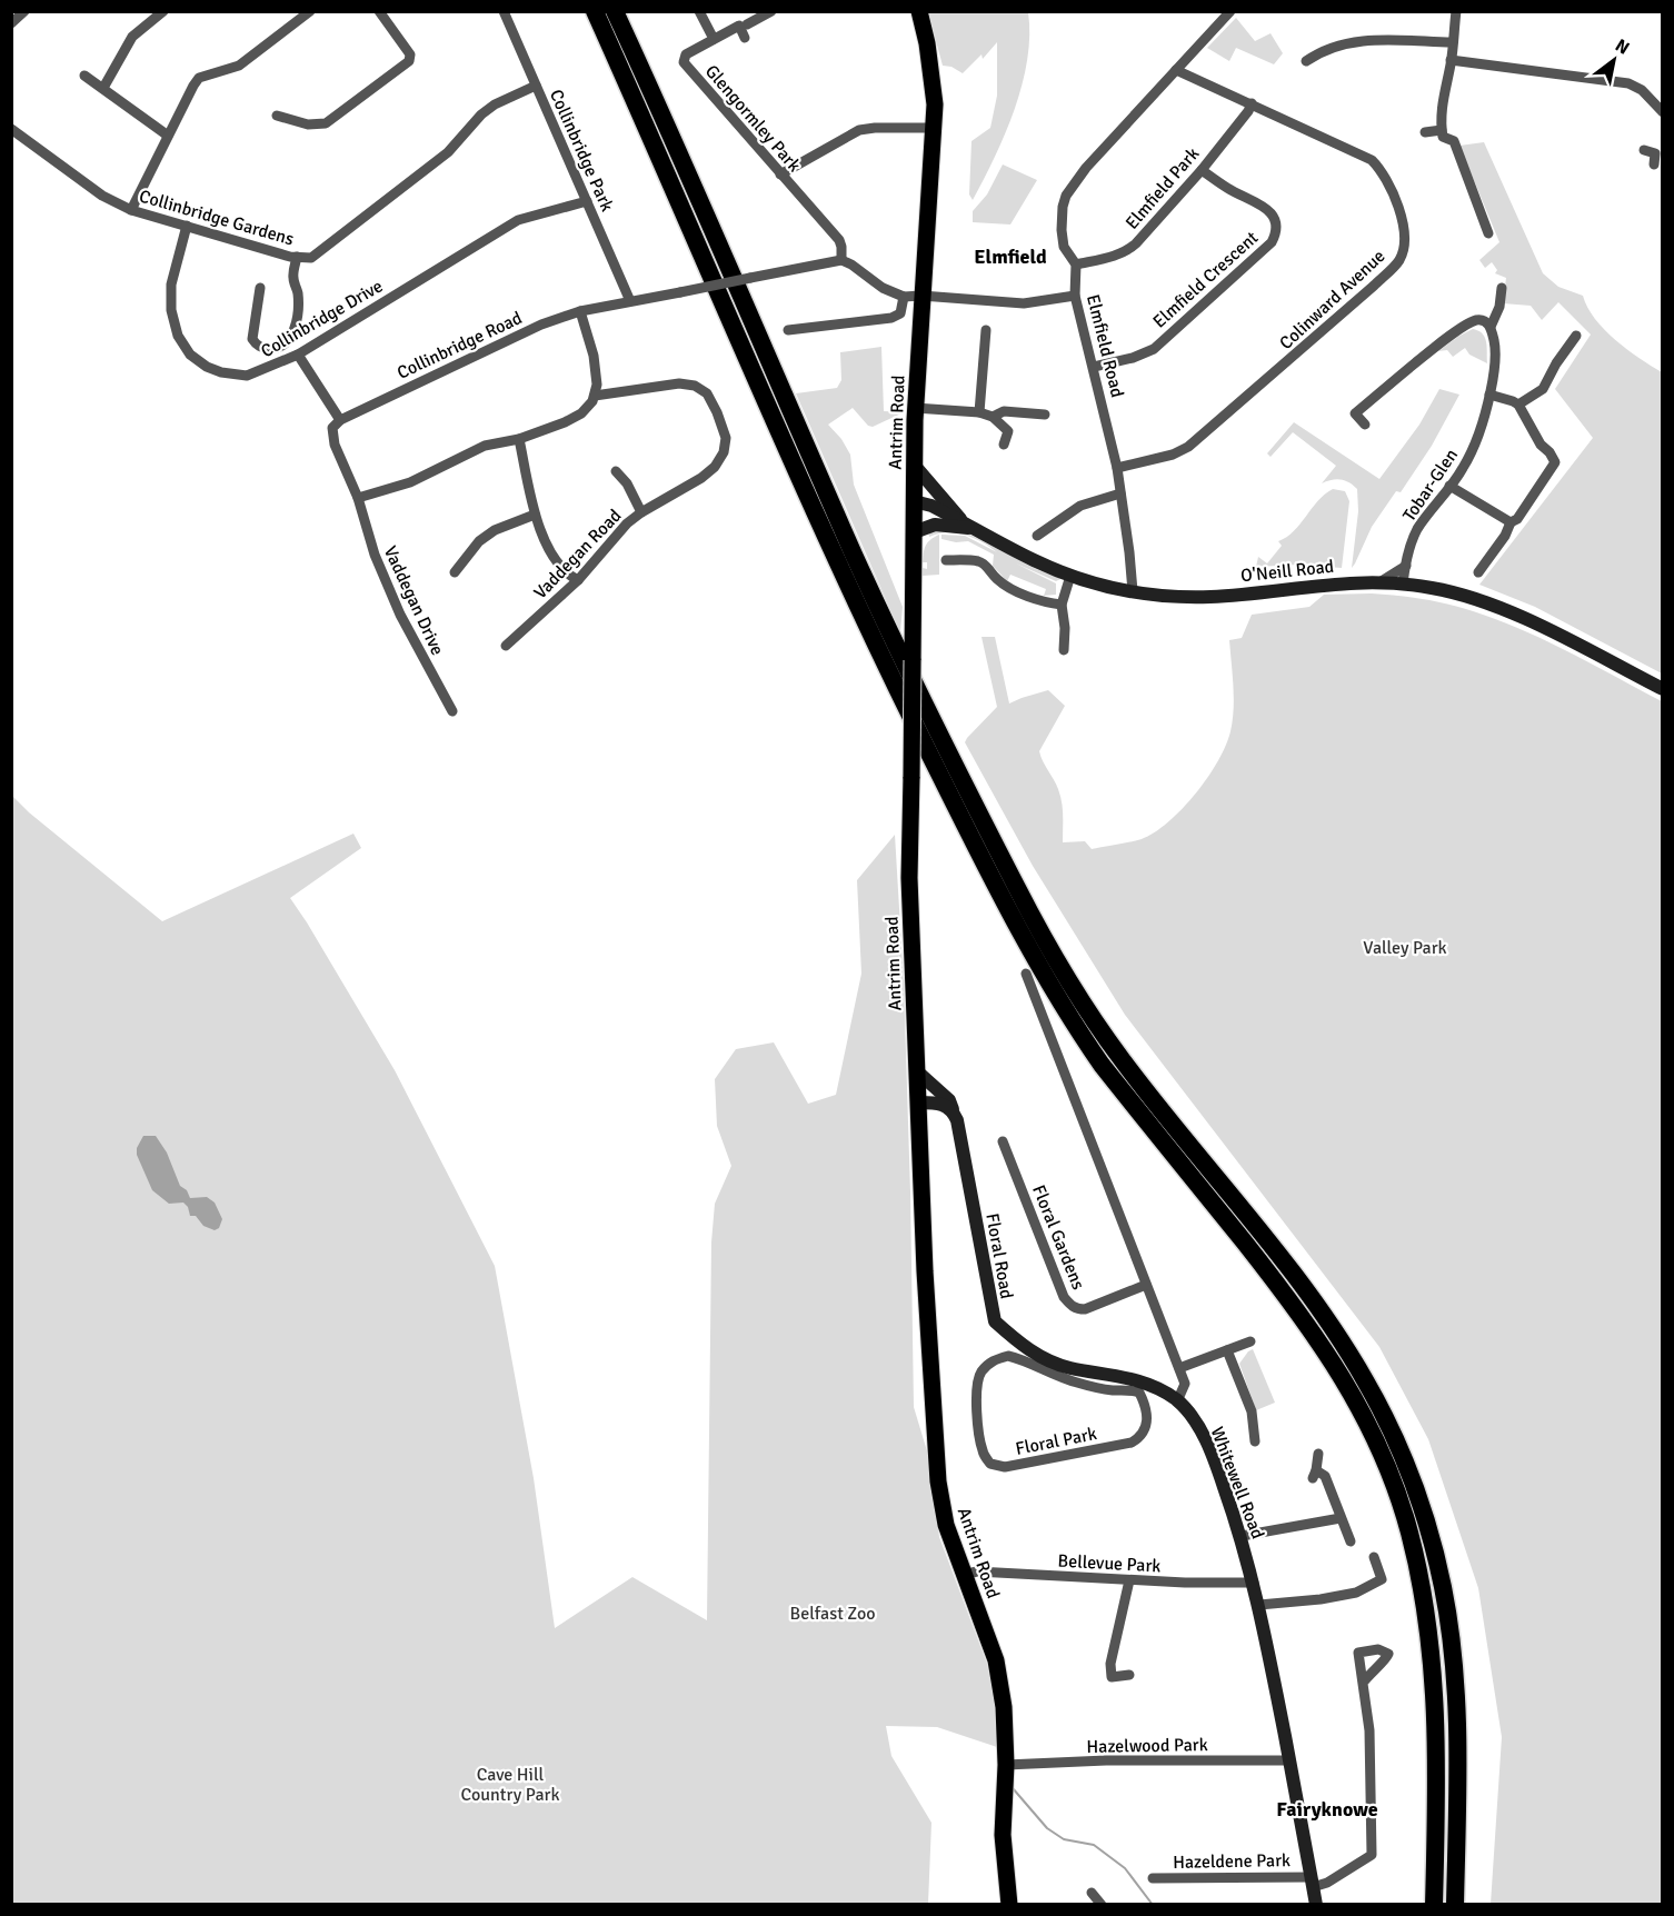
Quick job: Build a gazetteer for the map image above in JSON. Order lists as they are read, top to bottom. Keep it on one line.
{"streets":{"main road":["Antrim Road"],"street":["Glengormley Park","Collinbridge Park","Elmfield Park","Collinbridge Gardens","Elmfield Crescent","Colinward Avenue","Collinbridge Drive","Collinbridge Road","Elmfield Road","Tobar-Glen","Vaddegan Road","O'Neill Road","Vaddegan Drive","Floral Gardens","Floral Road","Floral Park","Whitewell Road","Bellevue Park","Hazelwood Park","Hazeldene Park"]},"crossings":[["Glengormley Park","Collinbridge Road"],["Collinbridge Park","Collinbridge Gardens"],["Collinbridge Park","Collinbridge Drive"],["Collinbridge Park","Collinbridge Road"],["Elmfield Park","Elmfield Crescent"],["Elmfield Park","Colinward Avenue"],["Elmfield Park","Elmfield Road"],["Collinbridge Gardens","Collinbridge Drive"],["Elmfield Crescent","Elmfield Road"],["Colinward Avenue","Elmfield Road"],["Elmfield Road","O'Neill Road"],["Antrim Road","O'Neill Road"],["Antrim Road","Bellevue Park"],["Antrim Road","Hazelwood Park"],["Tobar-Glen","O'Neill Road"],["Floral Road","Whitewell Road"],["Whitewell Road","Bellevue Park"],["Whitewell Road","Hazelwood Park"],["Whitewell Road","Hazeldene Park"]],"districts":["Elmfield","Fairyknowe"],"parks":["Valley Park","Belfast Zoo","Cave Hill Country Park"],"north":"top right"}
